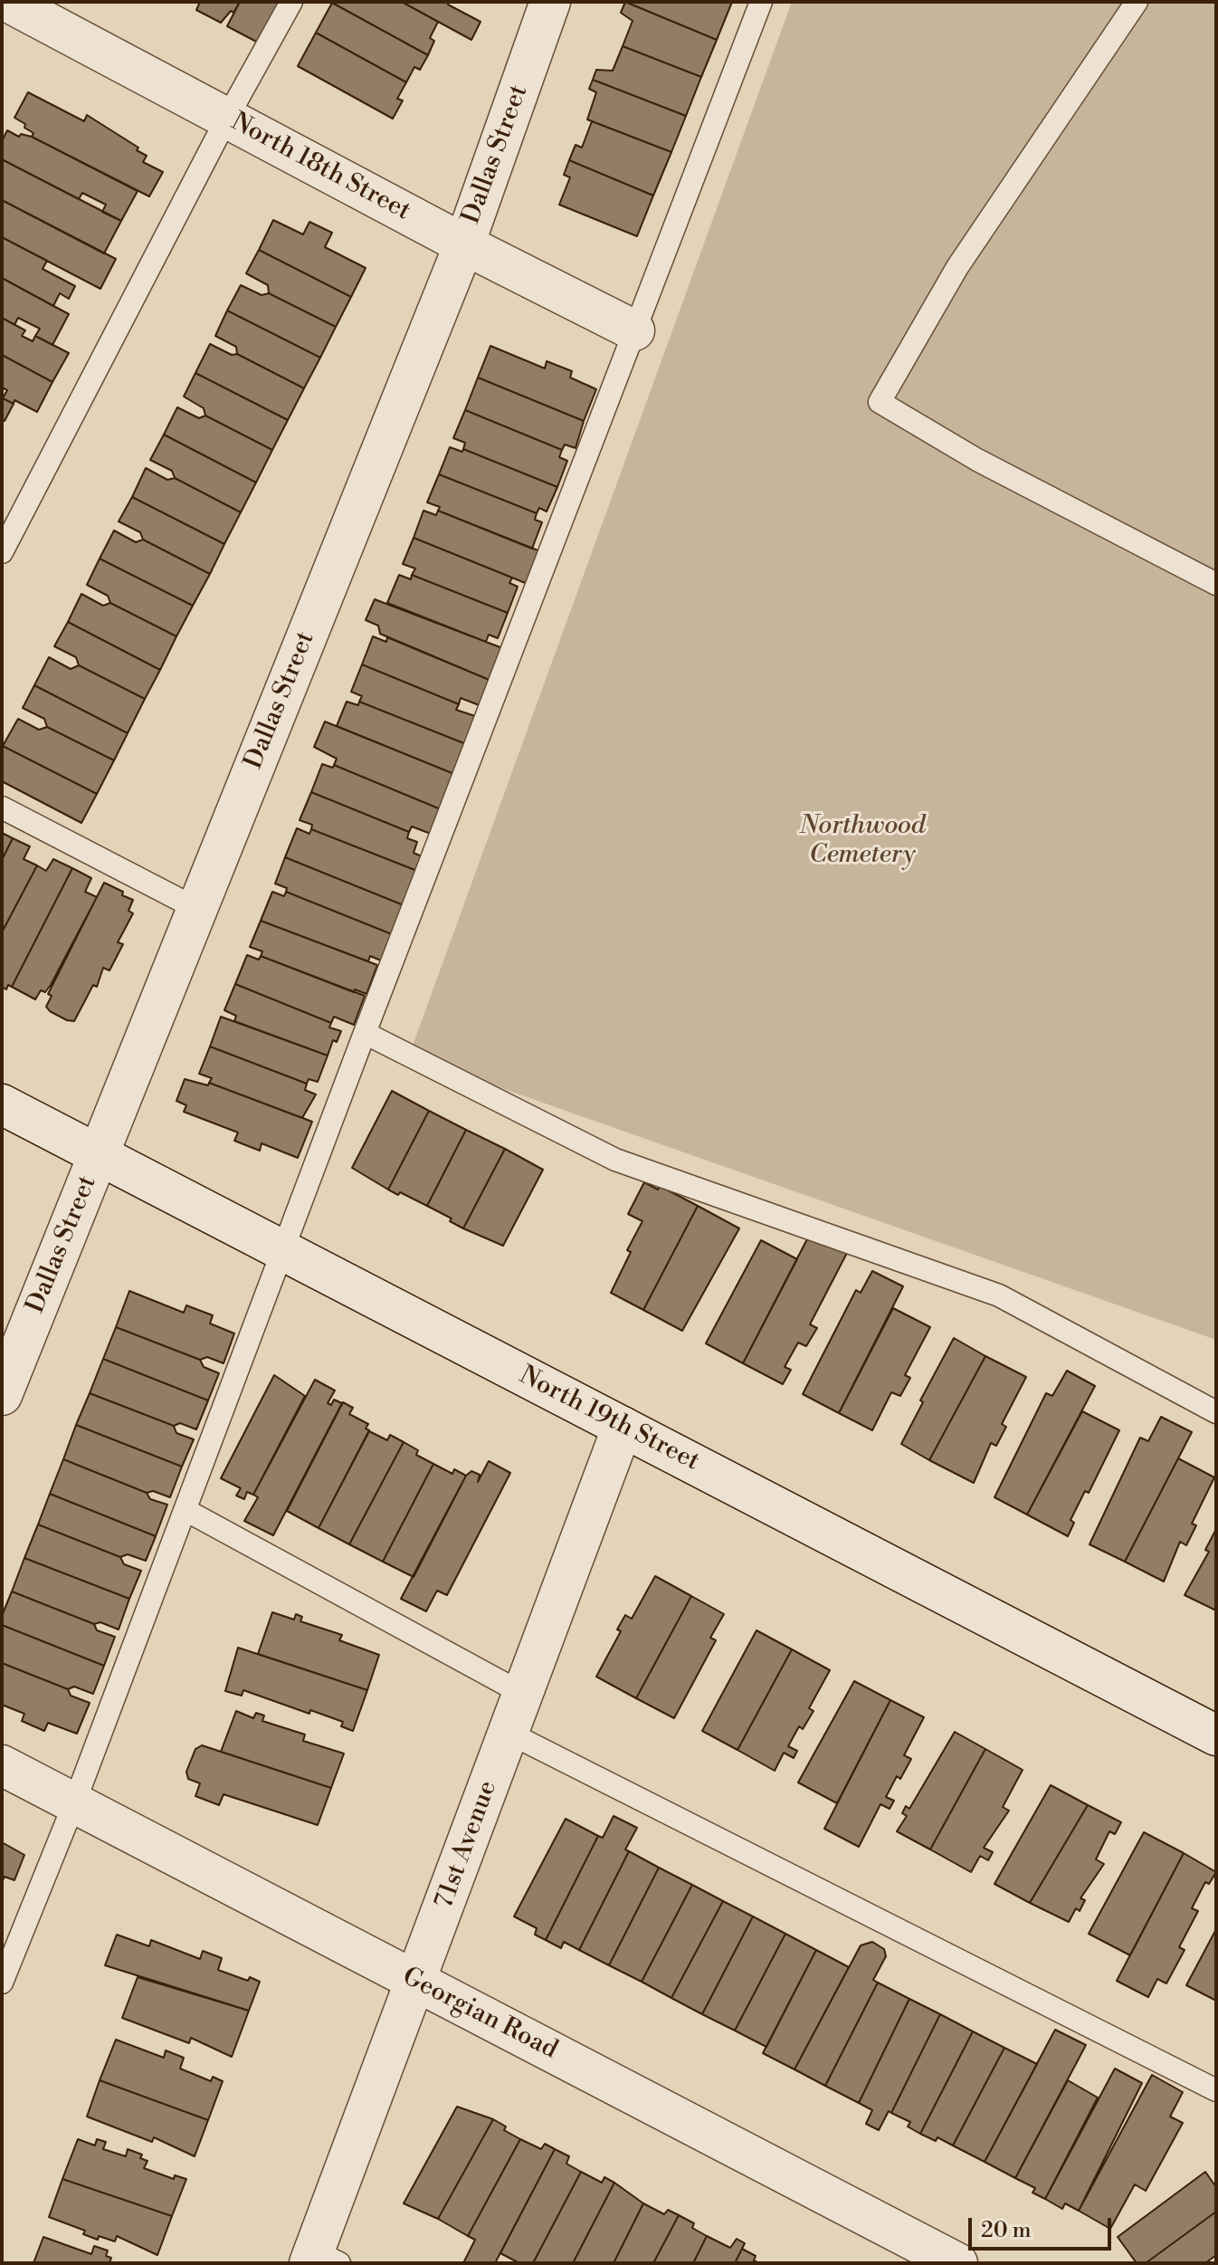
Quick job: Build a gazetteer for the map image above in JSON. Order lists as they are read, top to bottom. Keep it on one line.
{"streets":{"street":["Dallas Street","North 18th Street","North 19th Street","71st Avenue","Georgian Road"]},"crossings":[["Dallas Street","North 18th Street"],["Dallas Street","North 19th Street"],["North 19th Street","71st Avenue"],["71st Avenue","Georgian Road"]],"parks":["Northwood Cemetery"],"scale_bar":"20 m"}
